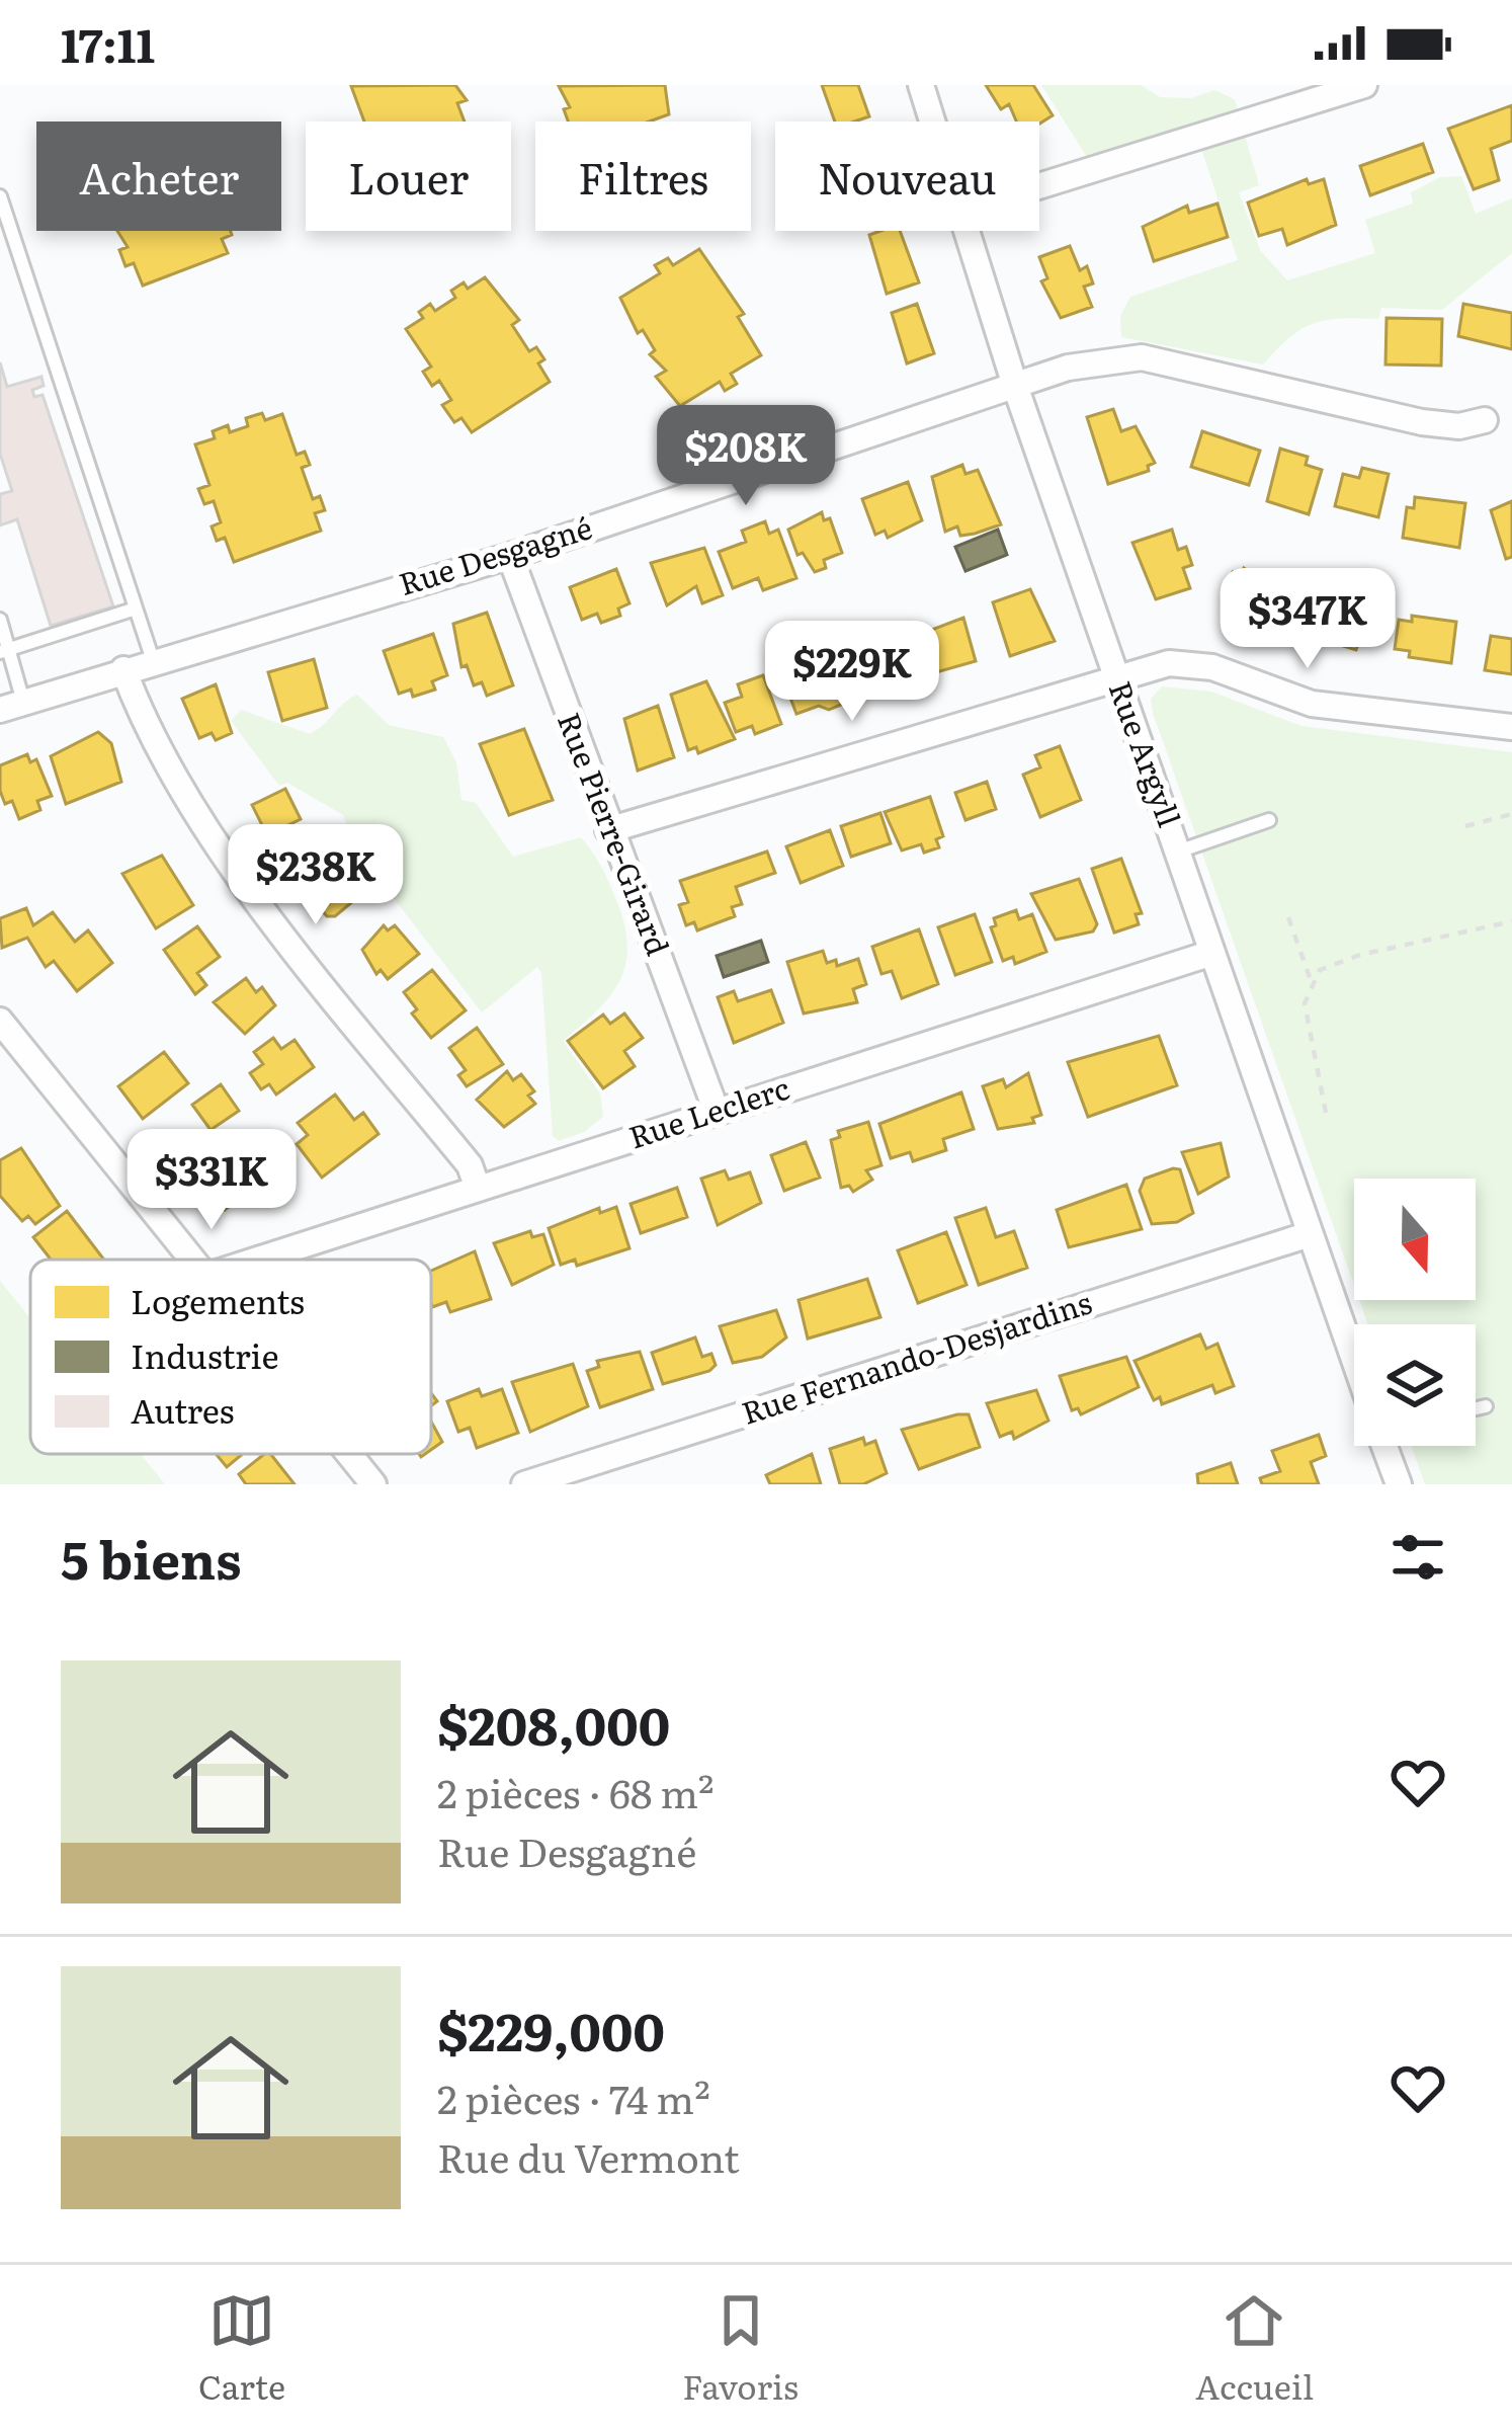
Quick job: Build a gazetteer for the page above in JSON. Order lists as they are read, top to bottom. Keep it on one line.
{"streets":{"street":["Rue Desgagné","Rue Argyll","Rue Pierre-Girard","Rue Leclerc","Rue Fernando-Desjardins"]},"crossings":[["Rue Desgagné","Rue Argyll"],["Rue Desgagné","Rue Pierre-Girard"],["Rue Argyll","Rue Leclerc"],["Rue Argyll","Rue Fernando-Desjardins"],["Rue Pierre-Girard","Rue Leclerc"]],"legend":["Logements","Industrie","Autres"],"north":"bottom","page":{"status":"17:11","chip":["Acheter","Louer","Filtres","Nouveau"],"price":["$208K","$347K","$229K","$238K","$331K"],"heading":"5 biens","list":[{"name":"$208,000","note":"2 pièces · 68 m² · Rue Desgagné"},{"name":"$229,000","note":"2 pièces · 74 m² · Rue du Vermont"}],"tabs":["Carte","Favoris","Accueil"]}}
